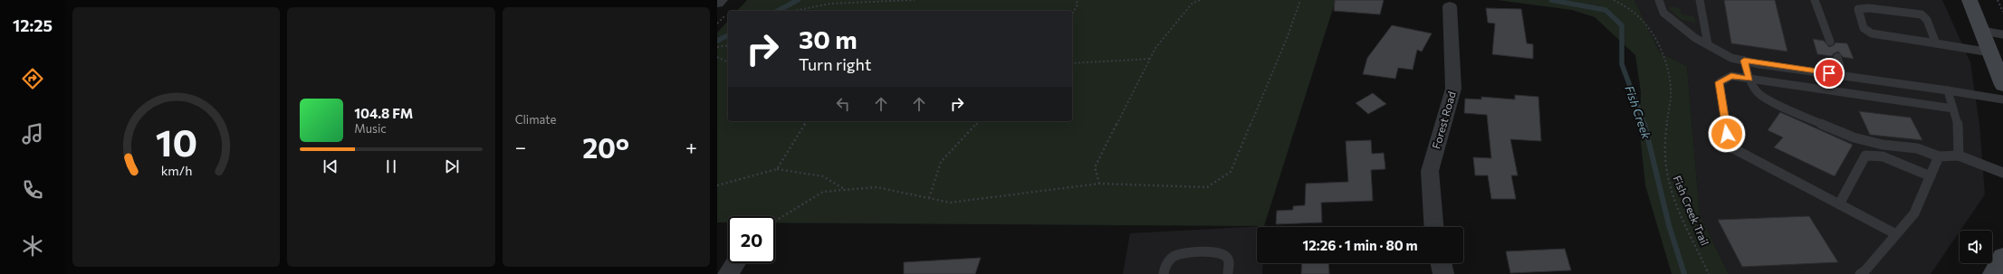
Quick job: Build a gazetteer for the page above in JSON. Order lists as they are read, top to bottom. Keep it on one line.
{"streets":{"street":["Forest Road"],"path":["Fish Creek Trail"]},"water":["Fish Creek"],"page":{"tabs":"12:25","tile":"Climate","turn":["30 m","Turn right"],"song":["104.8 FM","Music"],"heat":["−","20°","+"],"limit":"20","trip":"12:26 · 1 min · 80 m","gauge":["10","km/h"]}}
